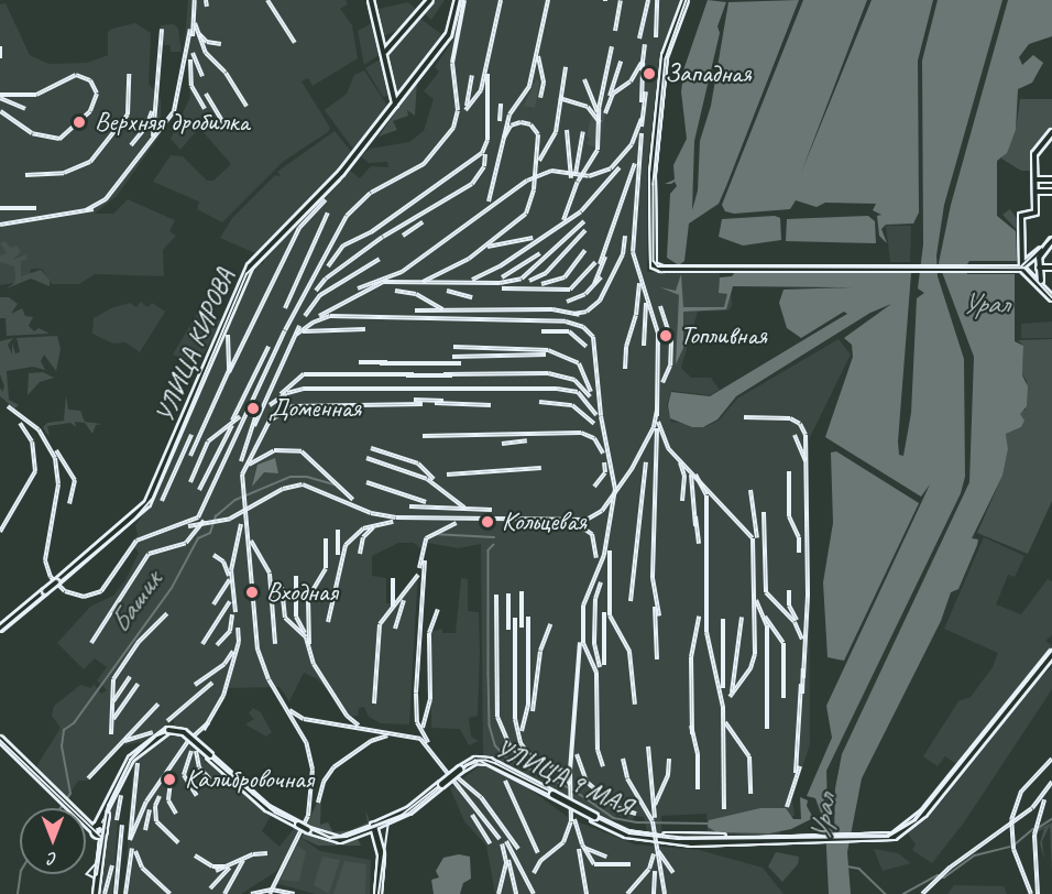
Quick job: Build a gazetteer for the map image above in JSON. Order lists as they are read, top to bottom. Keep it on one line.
{"streets":{"main road":["УЛИЦА КИРОВА","УЛИЦА 9 МАЯ"]},"water":["Урал","Башик"],"places":["Западная","Верхняя дробилка","Топливная","Доменная","Кольцевая","Входная","Калибровочная"],"north":"bottom"}
